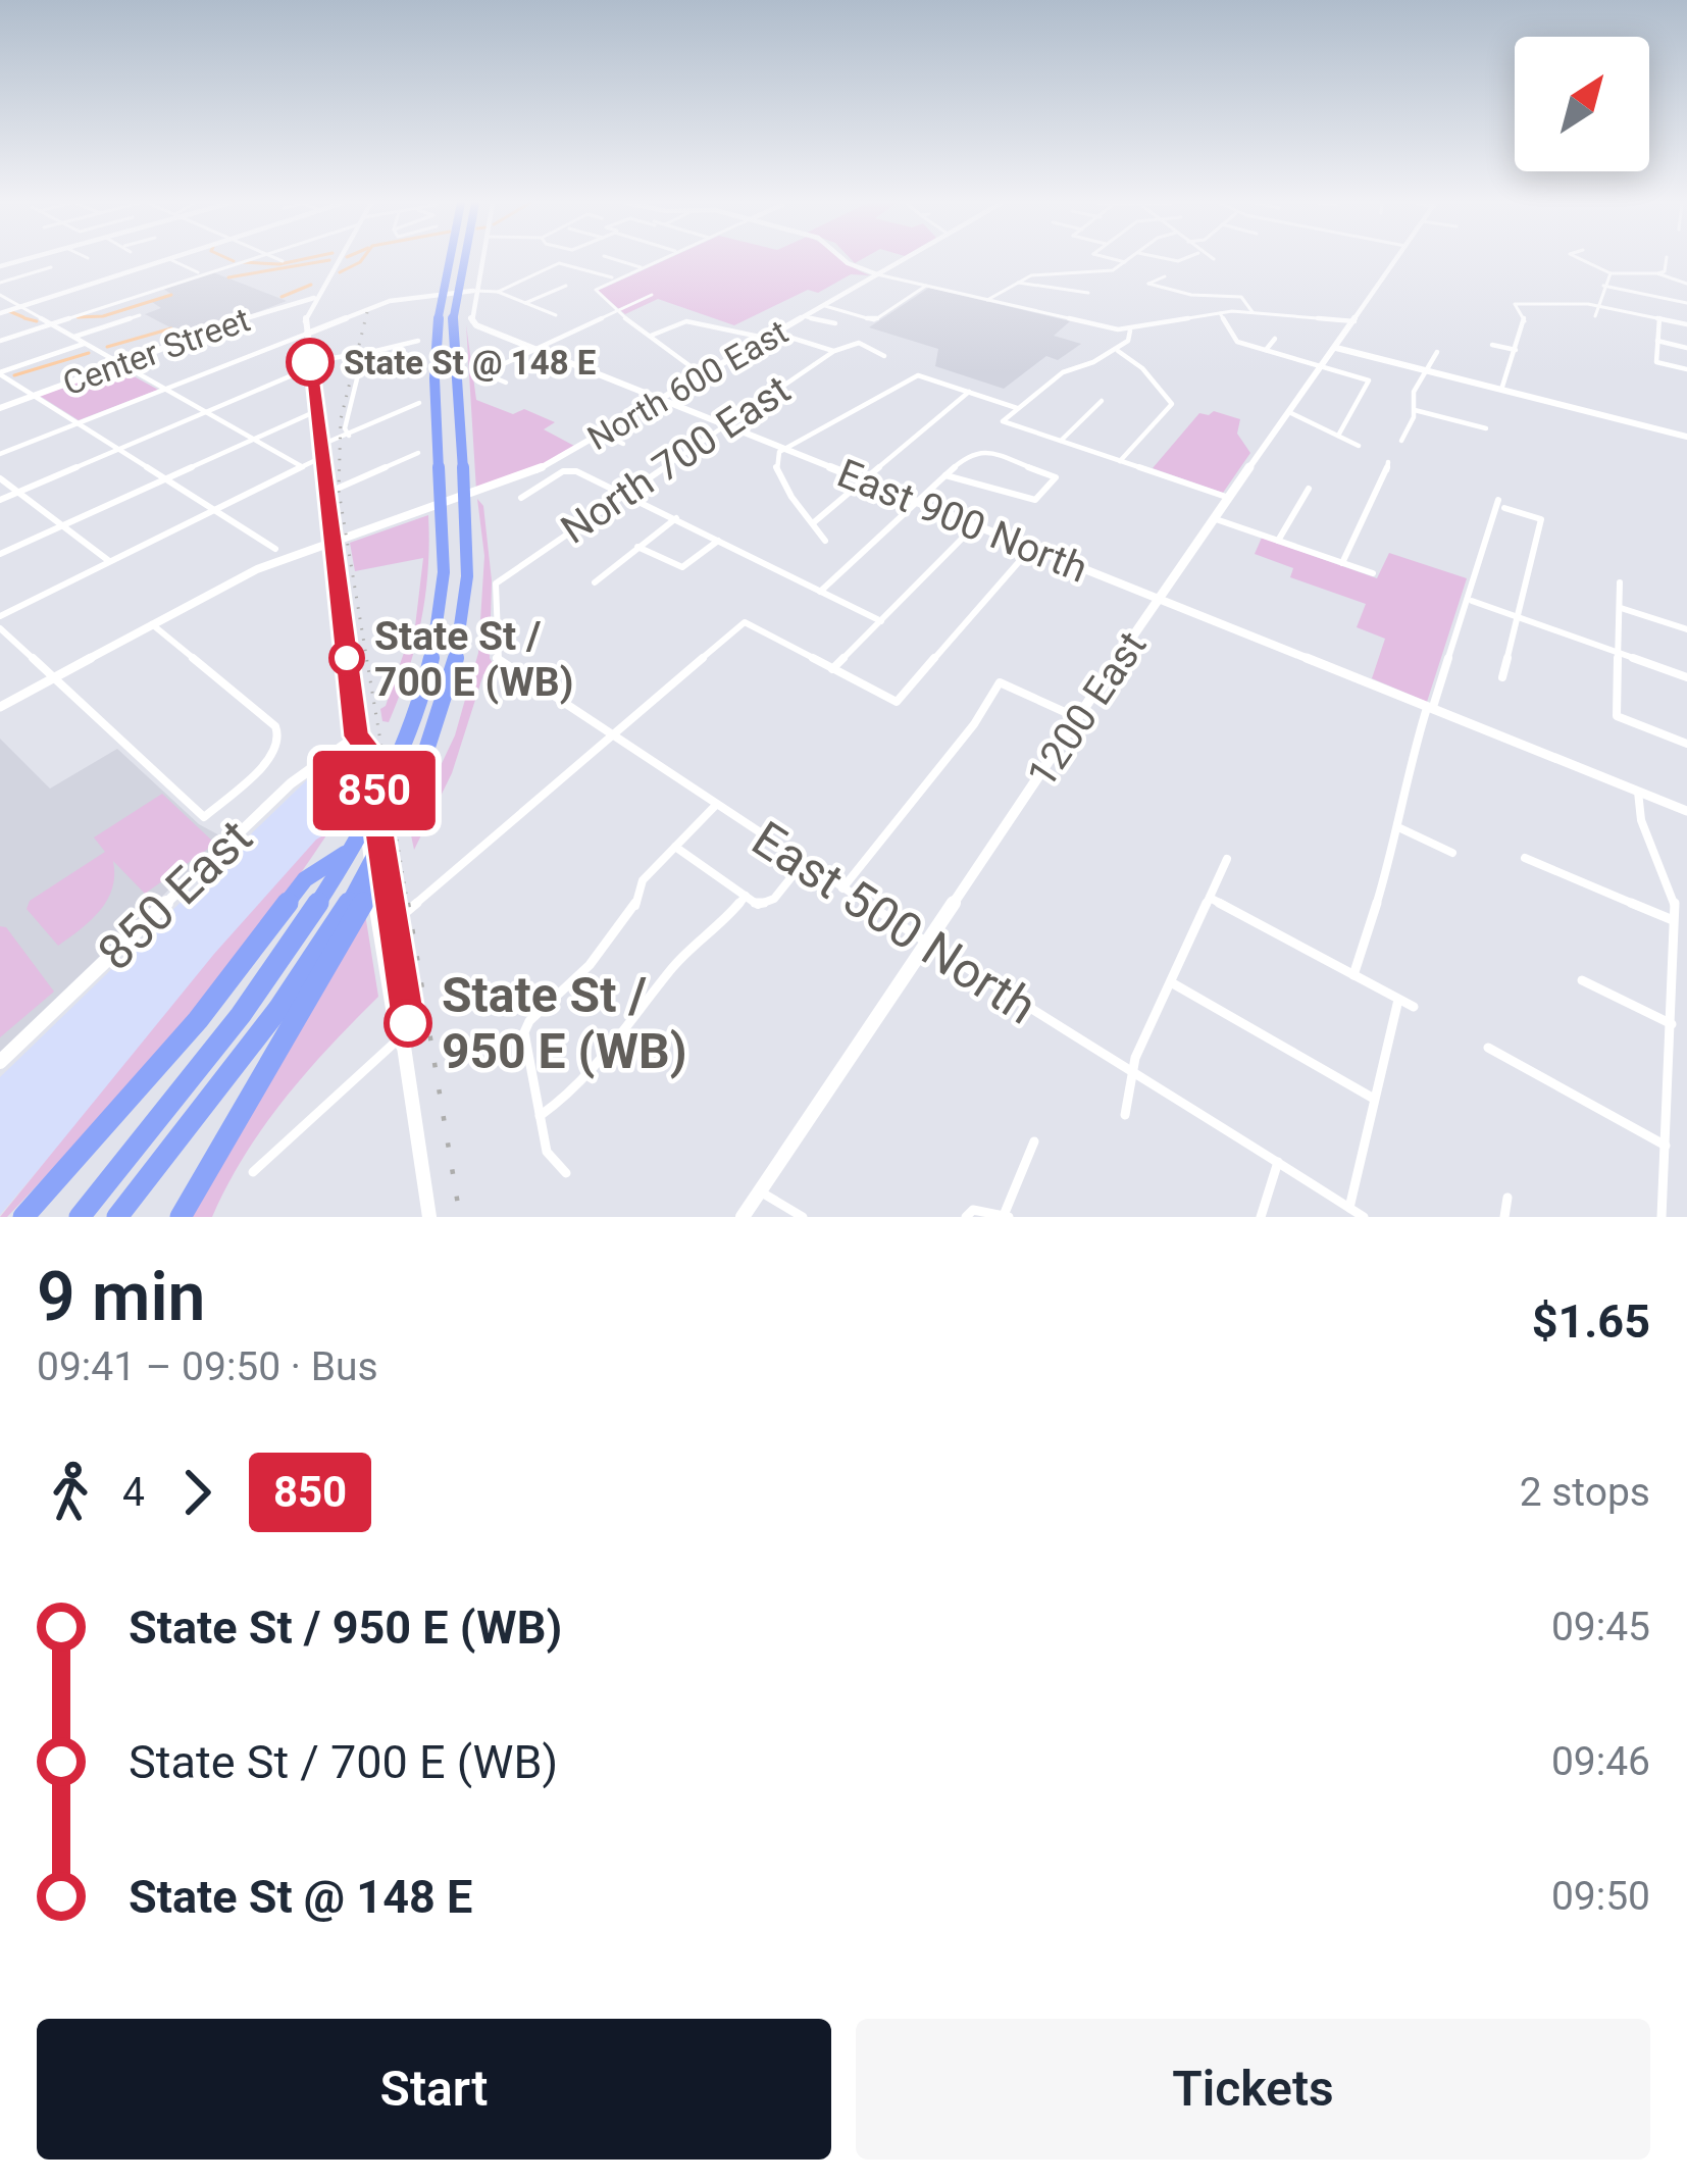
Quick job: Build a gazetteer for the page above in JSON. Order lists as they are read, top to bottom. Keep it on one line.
{"streets":{"main road":["1200 East","850 East"],"street":["Center Street","North 600 East","North 700 East","East 900 North","East 500 North"]},"crossings":[["North 600 East","East 900 North"],["North 700 East","East 900 North"],["North 700 East","East 500 North"],["East 900 North","1200 East"],["1200 East","East 500 North"]],"places":["State St @ 148 E","State St / 700 E (WB)","State St / 950 E (WB)"],"lines":["bus line 850"],"north":"top right","page":{"on_map":"850","heading":["9 min","09:41 – 09:50 · Bus","$1.65"],"legs":["4","850","2 stops"],"list":[{"name":"State St / 950 E (WB)","value":"09:45"},{"name":"State St / 700 E (WB)","value":"09:46"},{"name":"State St @ 148 E","value":"09:50"}],"buttons":["Start","Tickets"]}}
